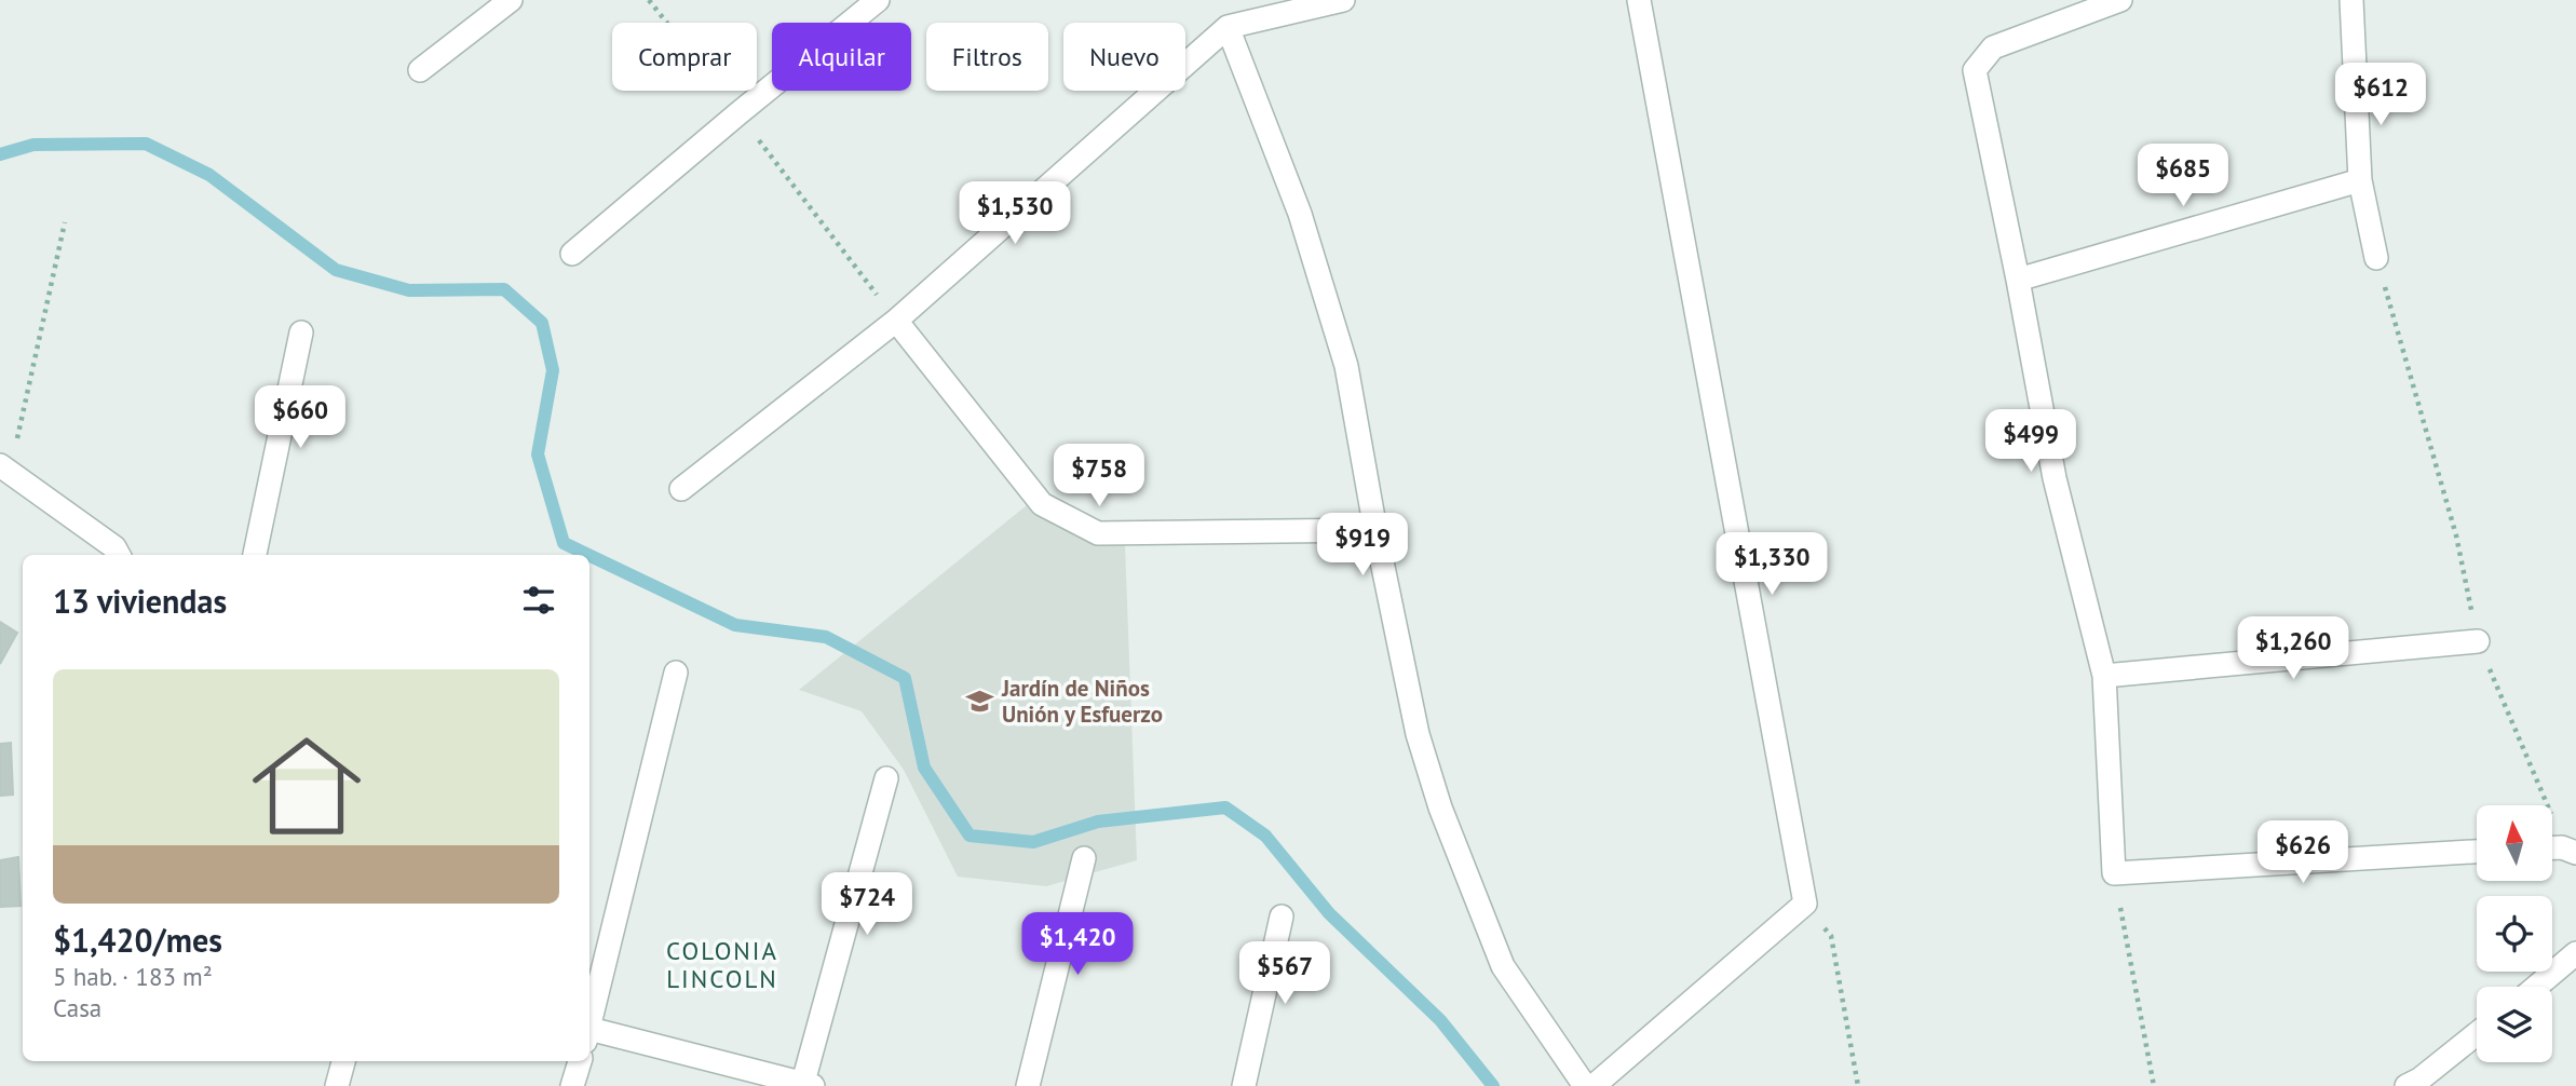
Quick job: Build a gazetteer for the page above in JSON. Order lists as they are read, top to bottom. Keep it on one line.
{"districts":["COLONIA LINCOLN"],"places":{"school or university":["Jardín de Niños Unión y Esfuerzo"]},"north":"top","page":{"chip":["Comprar","Alquilar","Filtros","Nuevo"],"price":["$612","$685","$1,530","$660","$499","$758","$919","$1,330","$1,260","$626","$724","$1,420","$567"],"heading":"13 viviendas","list":[{"name":"$1,420/mes","note":"5 hab. · 183 m² · Casa"}]}}
